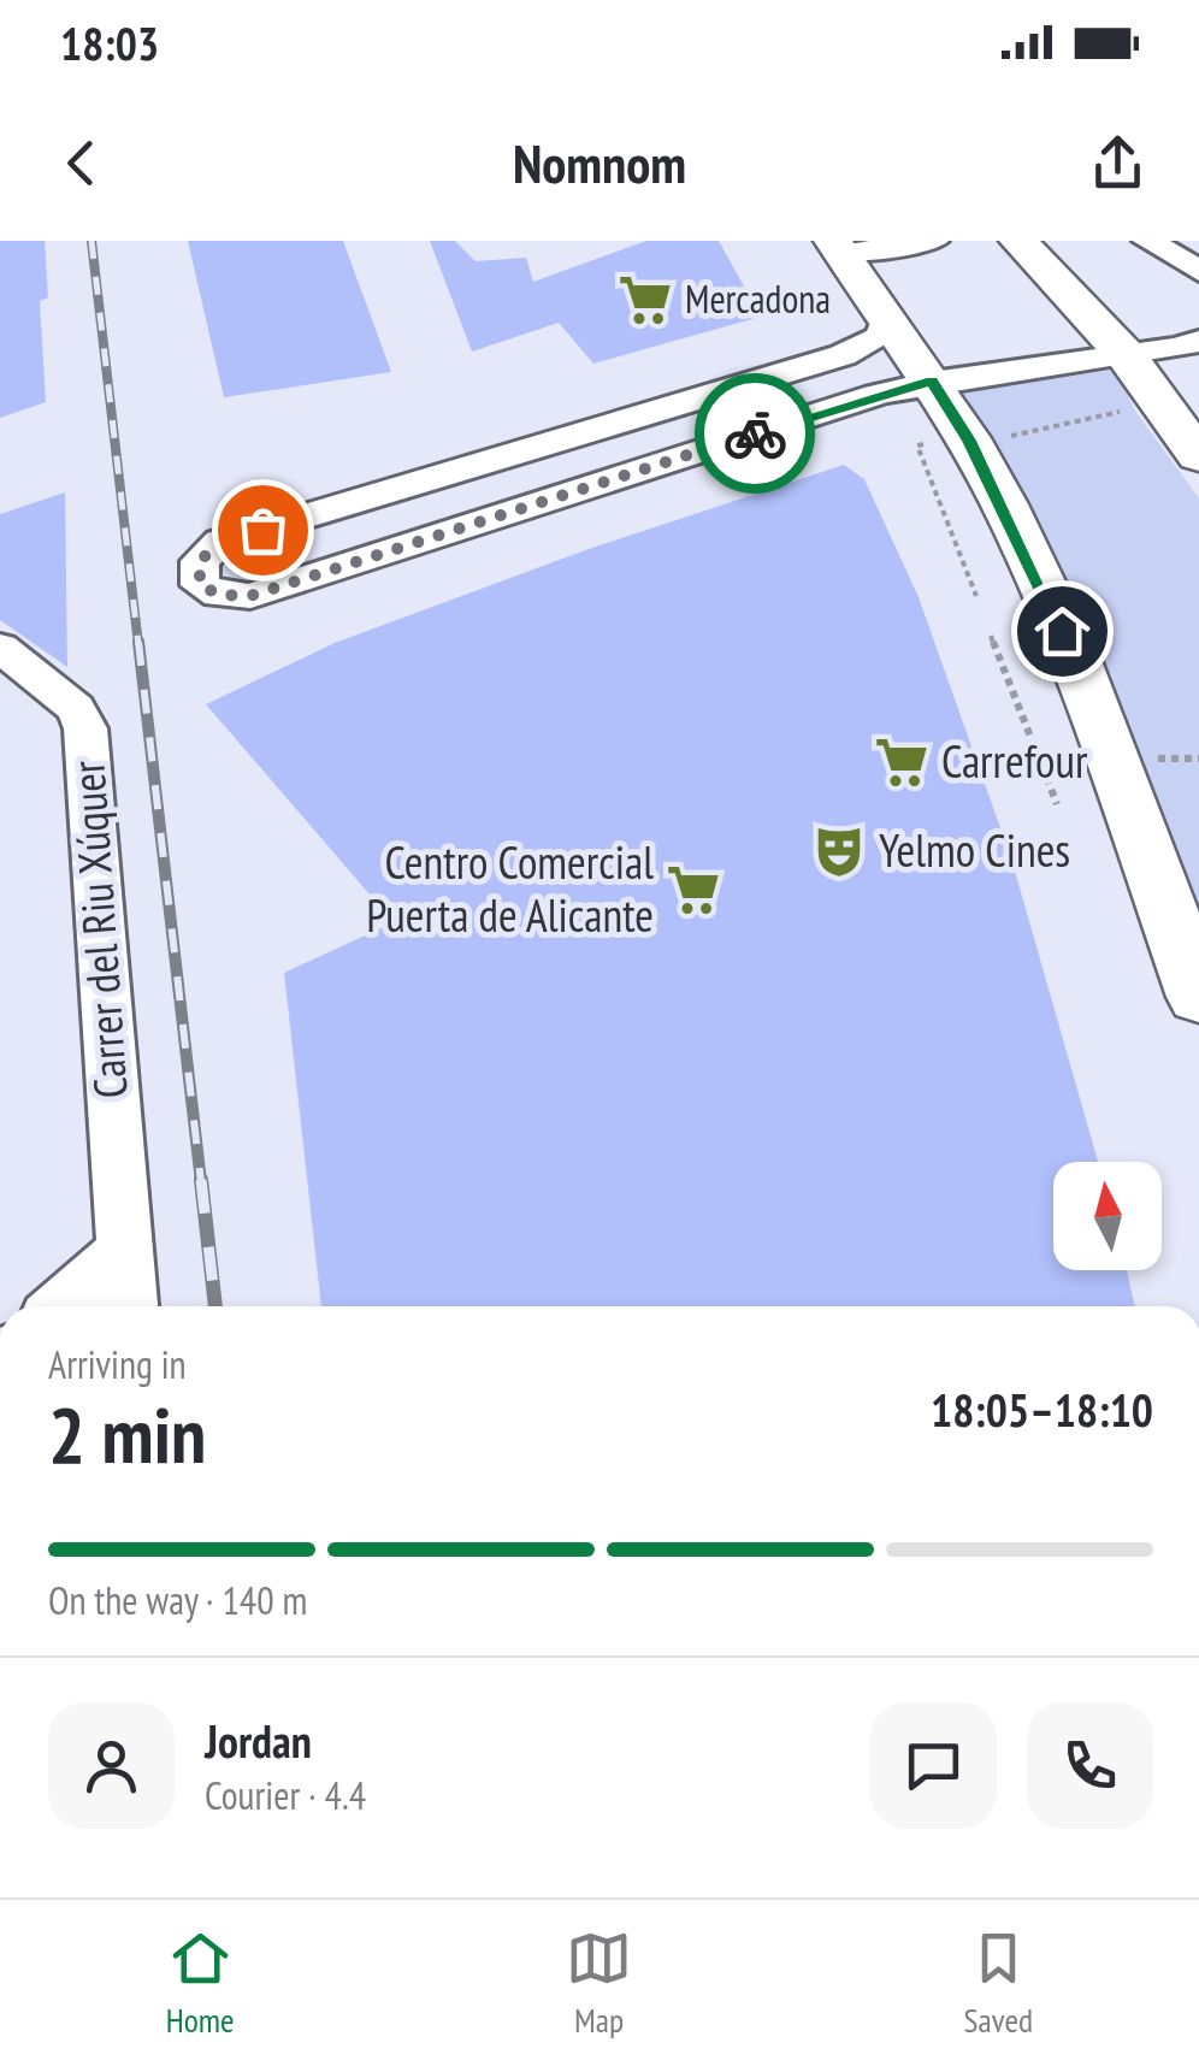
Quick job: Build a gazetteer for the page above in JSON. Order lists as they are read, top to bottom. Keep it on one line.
{"streets":{"street":["Carrer del Riu Xúquer"]},"places":{"supermarket":["Mercadona","Carrefour","Centro Comercial Puerta de Alicante"],"theatre":["Yelmo Cines"]},"north":"top","page":{"status":"18:03","header":"Nomnom","heading":["2 min","Arriving in","18:05–18:10"],"panel":["Jordan","Courier · 4.4"],"bar":"On the way · 140 m","tabs":["Home","Map","Saved"]}}
